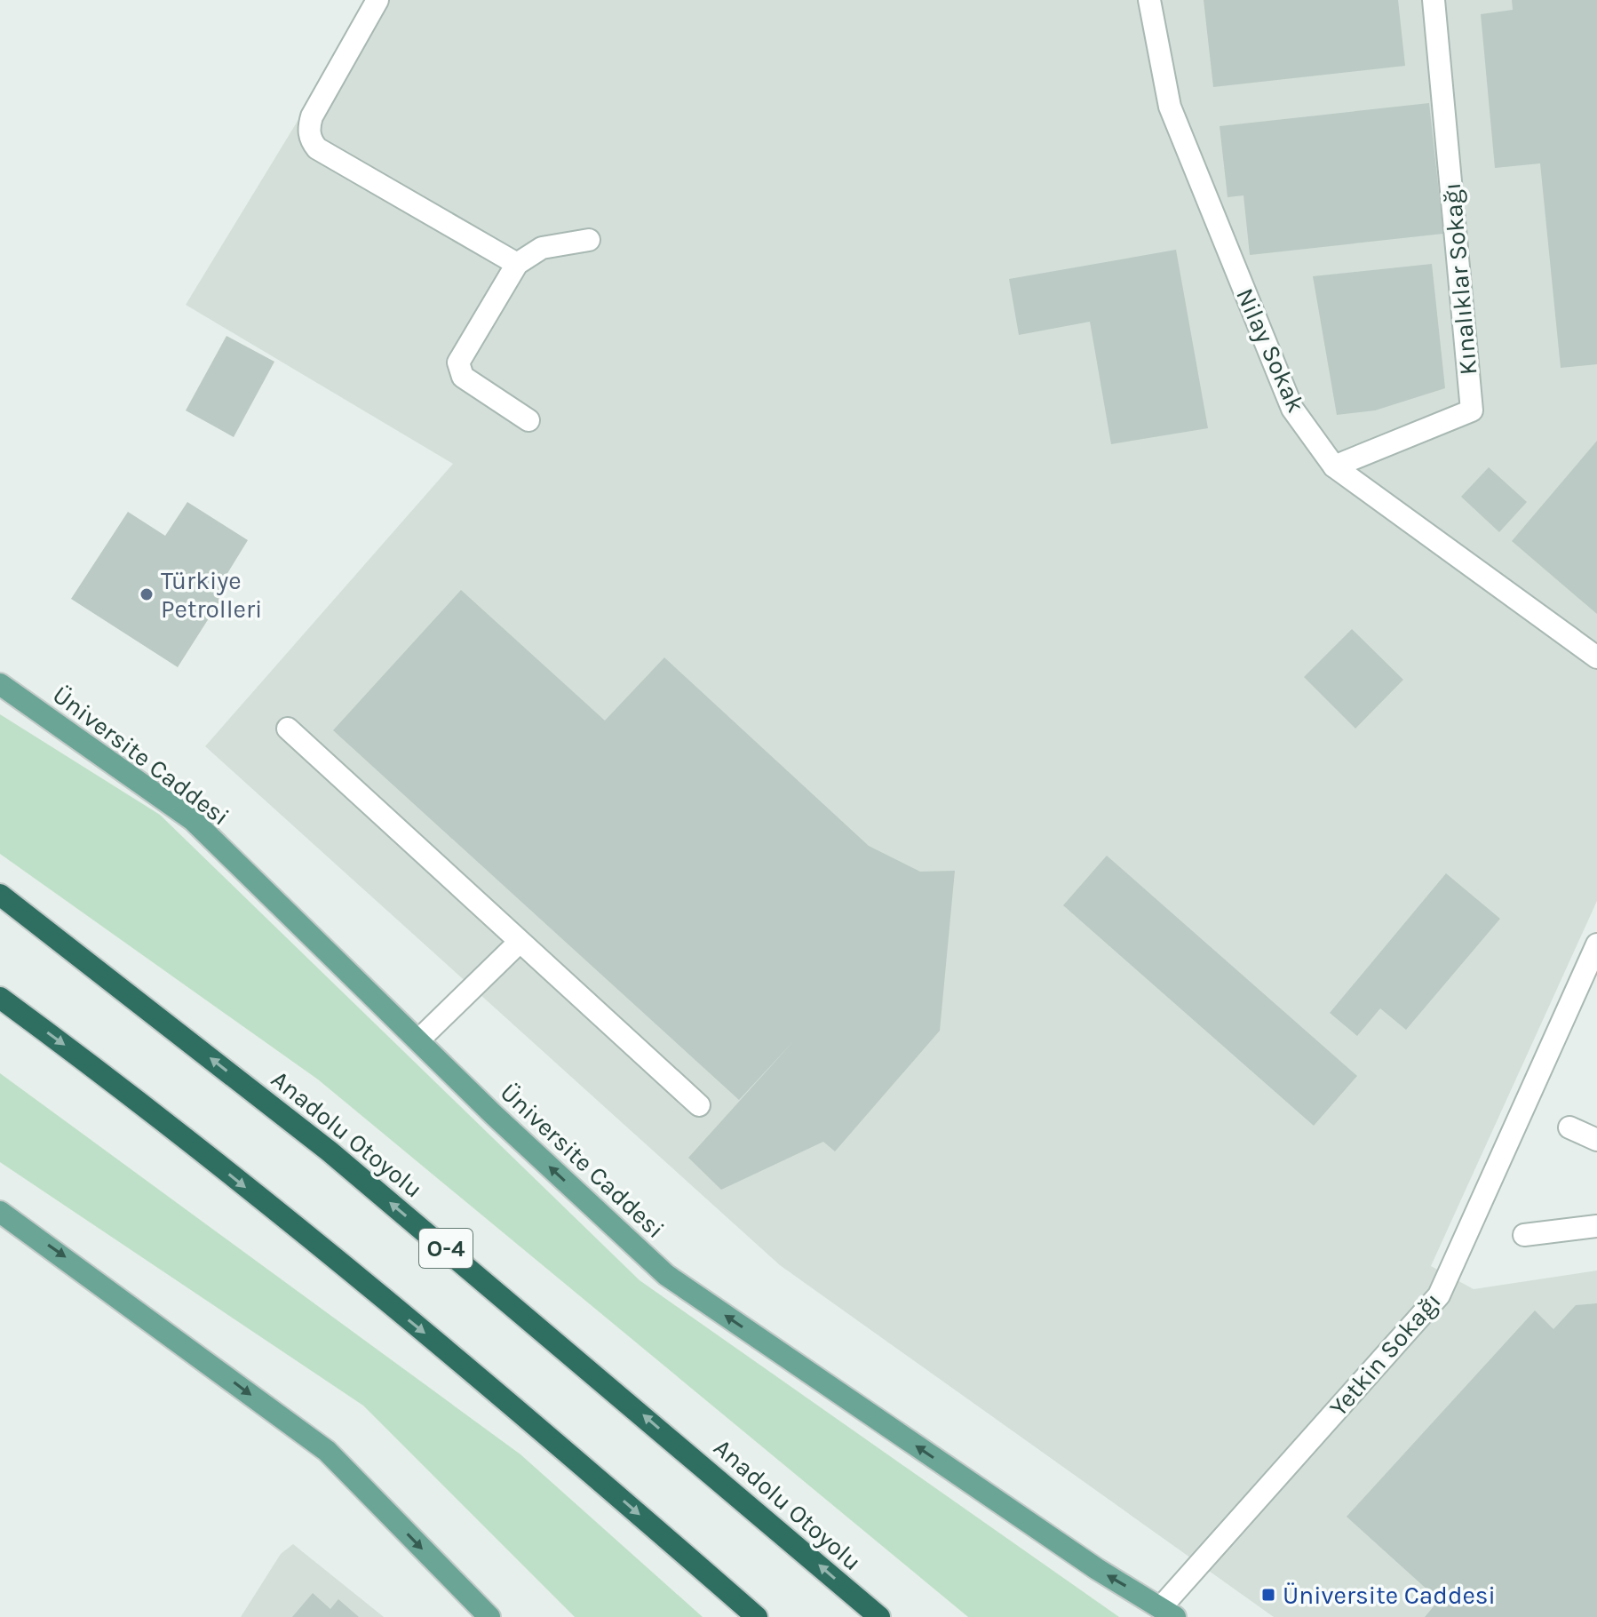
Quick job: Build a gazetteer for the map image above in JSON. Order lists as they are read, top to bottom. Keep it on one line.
{"streets":{"highway":["Anadolu Otoyolu","O-4"],"main road":["Üniversite Caddesi"],"street":["Kınalıklar Sokağı","Nilay Sokak","Yetkin Sokağı"]},"crossings":[["Kınalıklar Sokağı","Nilay Sokak"],["Üniversite Caddesi","Yetkin Sokağı"]],"one_way":["Üniversite Caddesi"],"places":{"other":["Türkiye Petrolleri"],"transit":["Üniversite Caddesi"]}}
